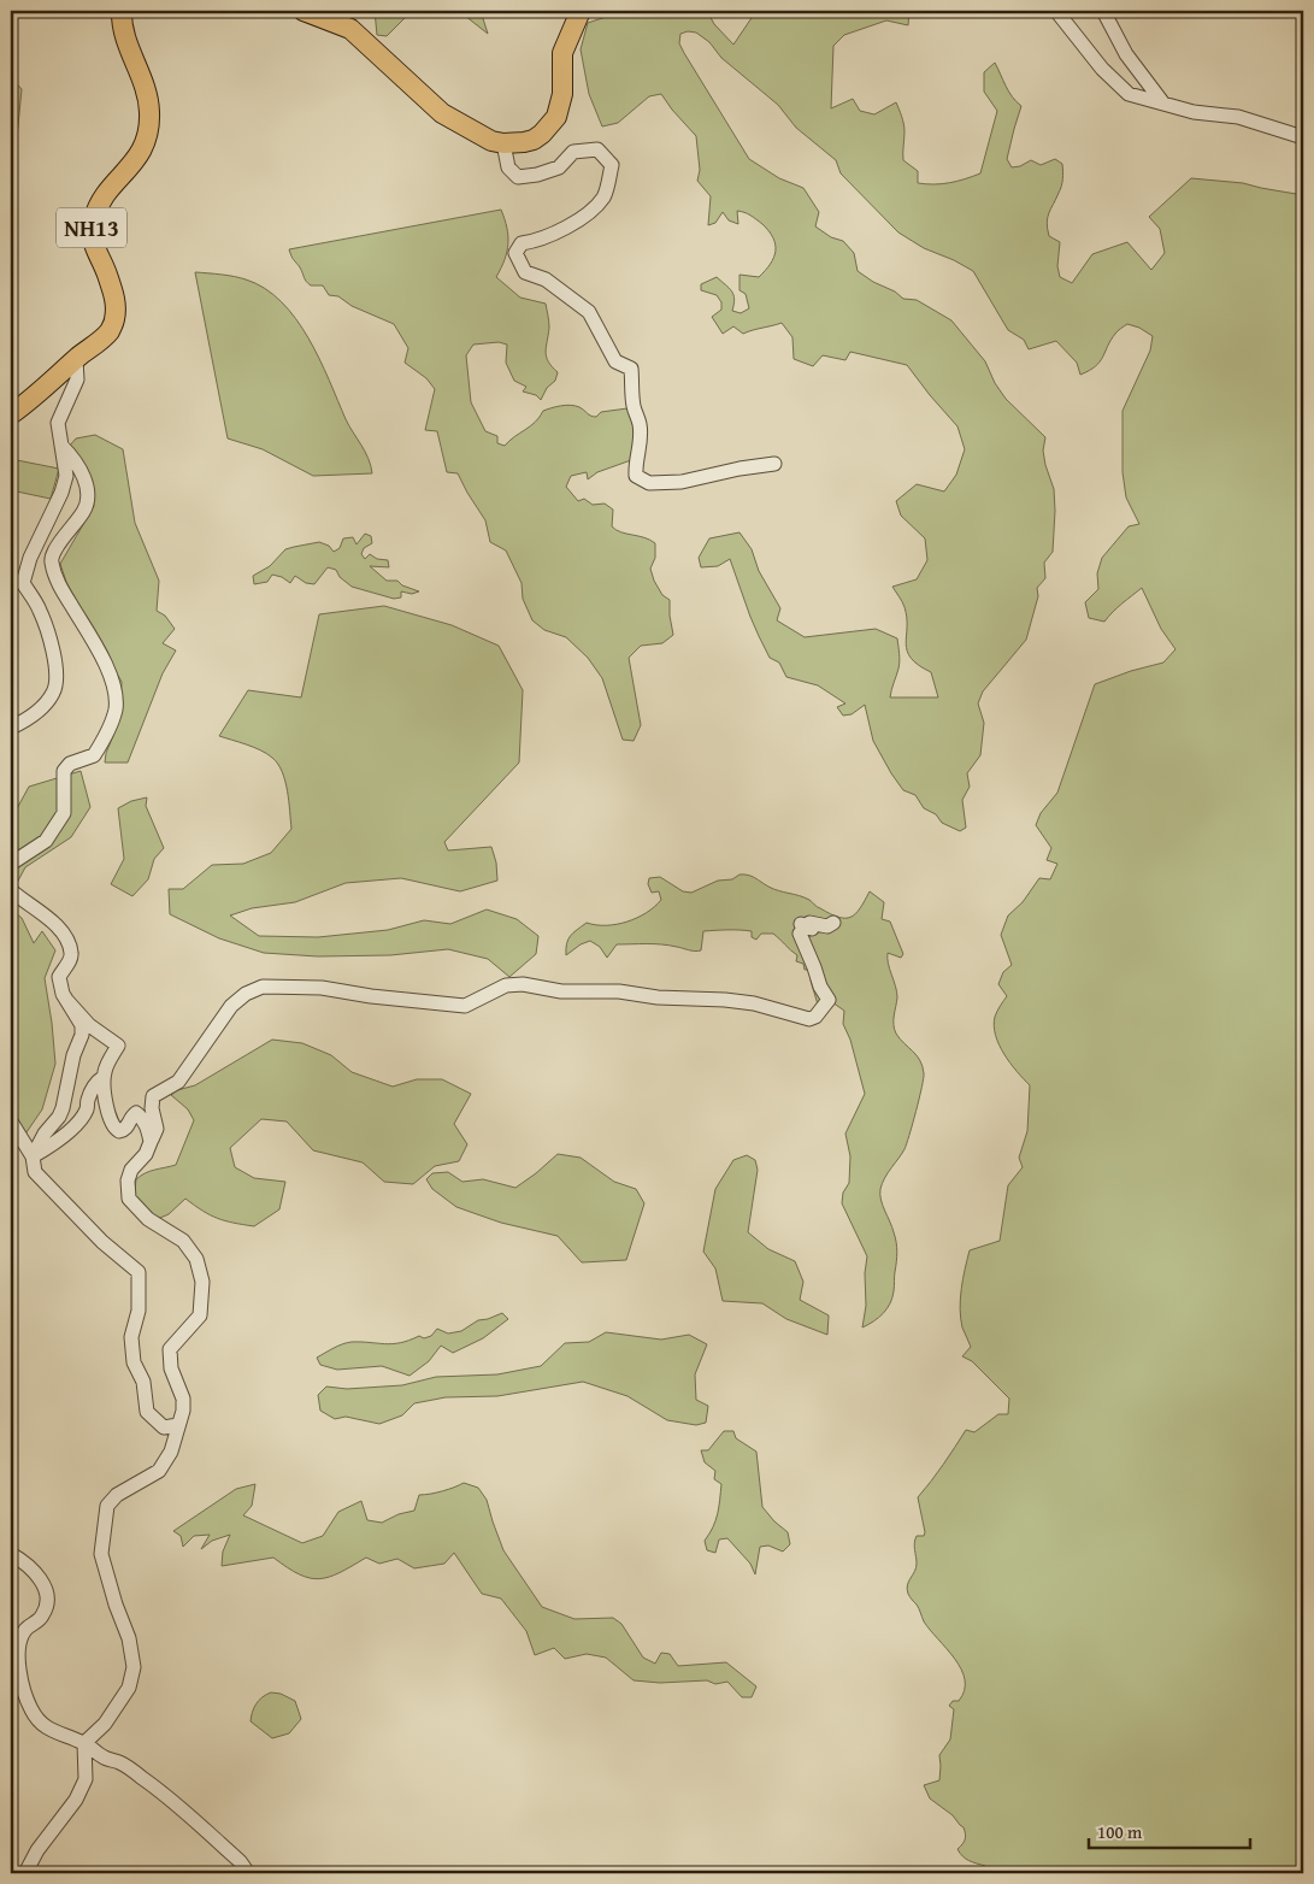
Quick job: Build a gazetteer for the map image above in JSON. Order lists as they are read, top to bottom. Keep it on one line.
{"streets":{"highway":["NH13"]},"scale_bar":"100 m"}
